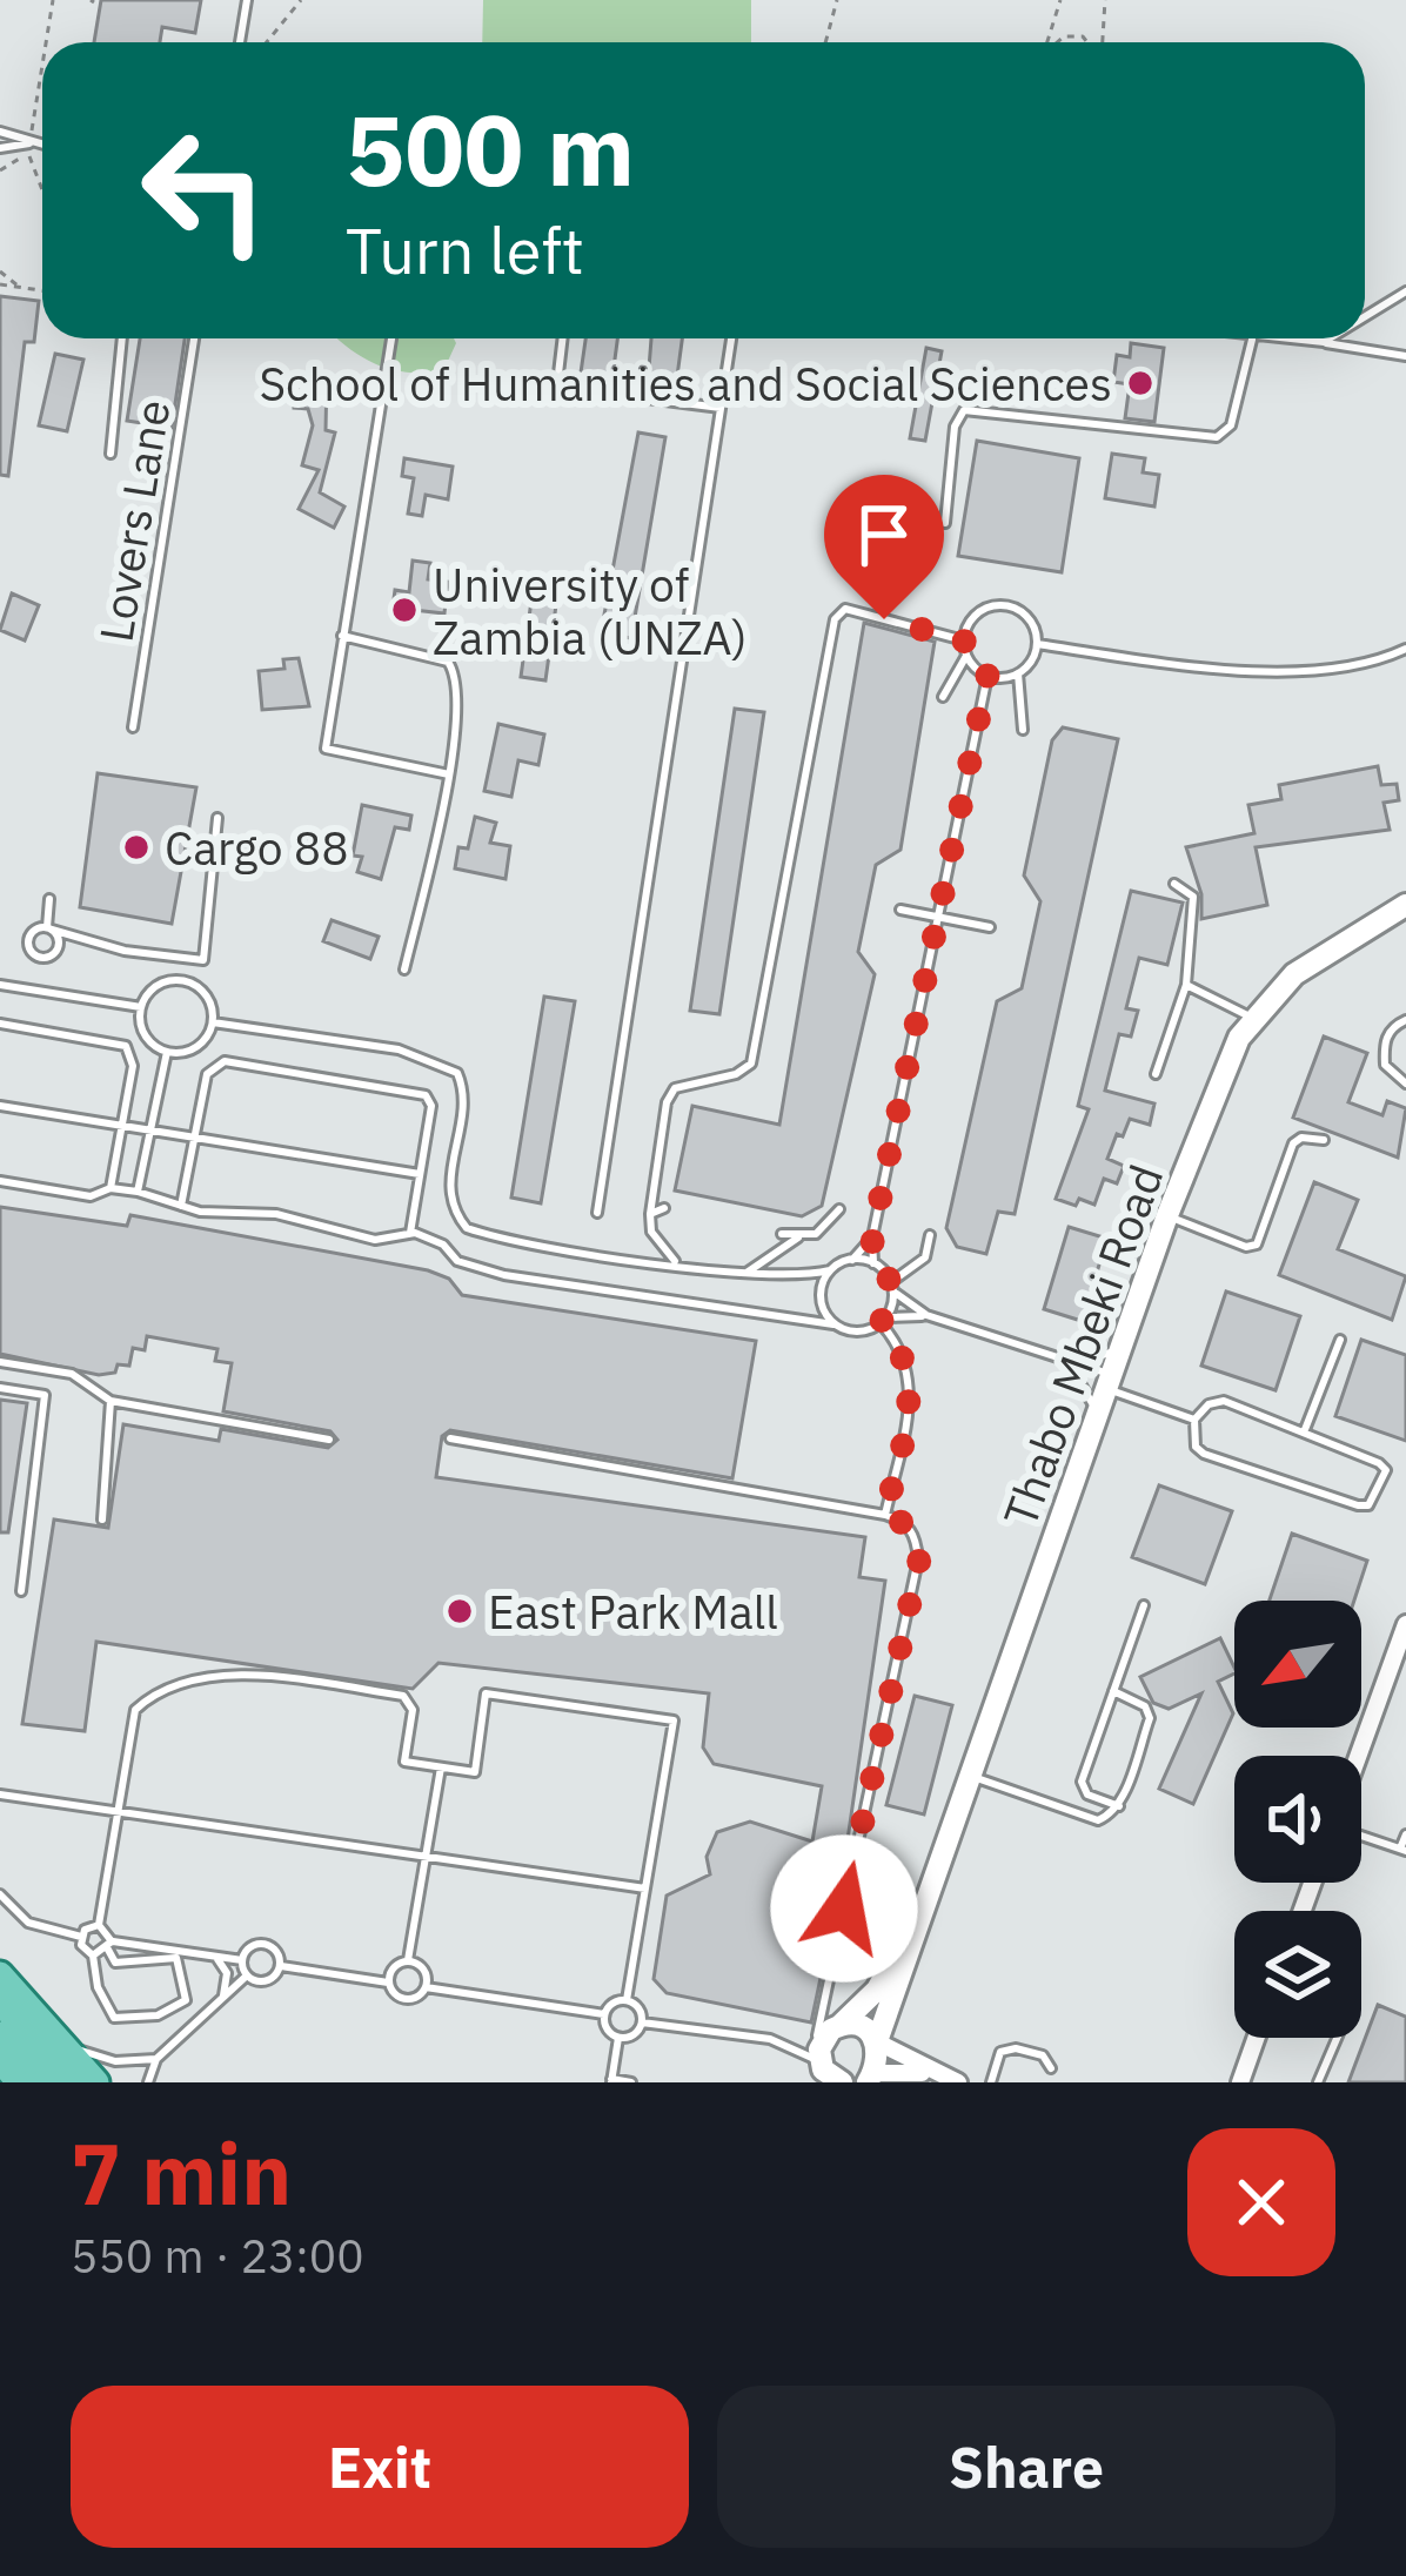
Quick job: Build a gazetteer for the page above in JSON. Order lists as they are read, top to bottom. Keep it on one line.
{"streets":{"main road":["Thabo Mbeki Road"],"lane":["Lovers Lane"]},"places":["School of Humanities and Social Sciences","University of Zambia (UNZA)","Cargo 88","East Park Mall"],"north":"bottom left","page":{"turn":["500 m","Turn left"],"heading":["7 min","550 m · 23:00"],"buttons":["Exit","Share"]}}
